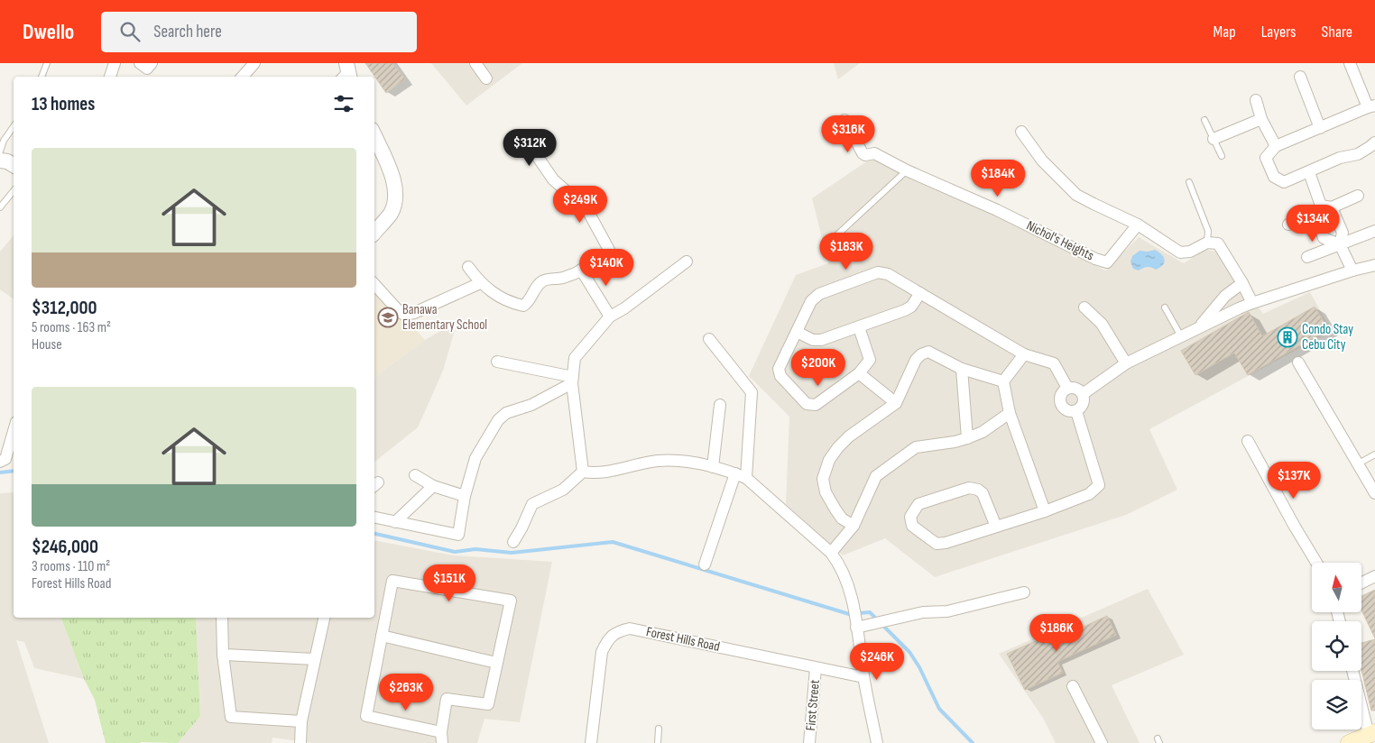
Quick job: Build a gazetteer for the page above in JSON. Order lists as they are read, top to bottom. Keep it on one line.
{"streets":{"street":["Nichol's Heights","Forest Hills Road","First Street"]},"crossings":[["Forest Hills Road","First Street"]],"places":{"school or university":["Banawa Elementary School"],"building":["Condo Stay Cebu City"]},"north":"top","page":{"header":"Dwello","search":"Search here","nav":["Map","Layers","Share"],"heading":"13 homes","price":["$316K","$312K","$184K","$249K","$134K","$183K","$140K","$200K","$137K","$151K","$186K","$246K","$263K"],"list":[{"name":"$312,000","note":"5 rooms · 163 m² · House"},{"name":"$246,000","note":"3 rooms · 110 m² · Forest Hills Road"}]}}
